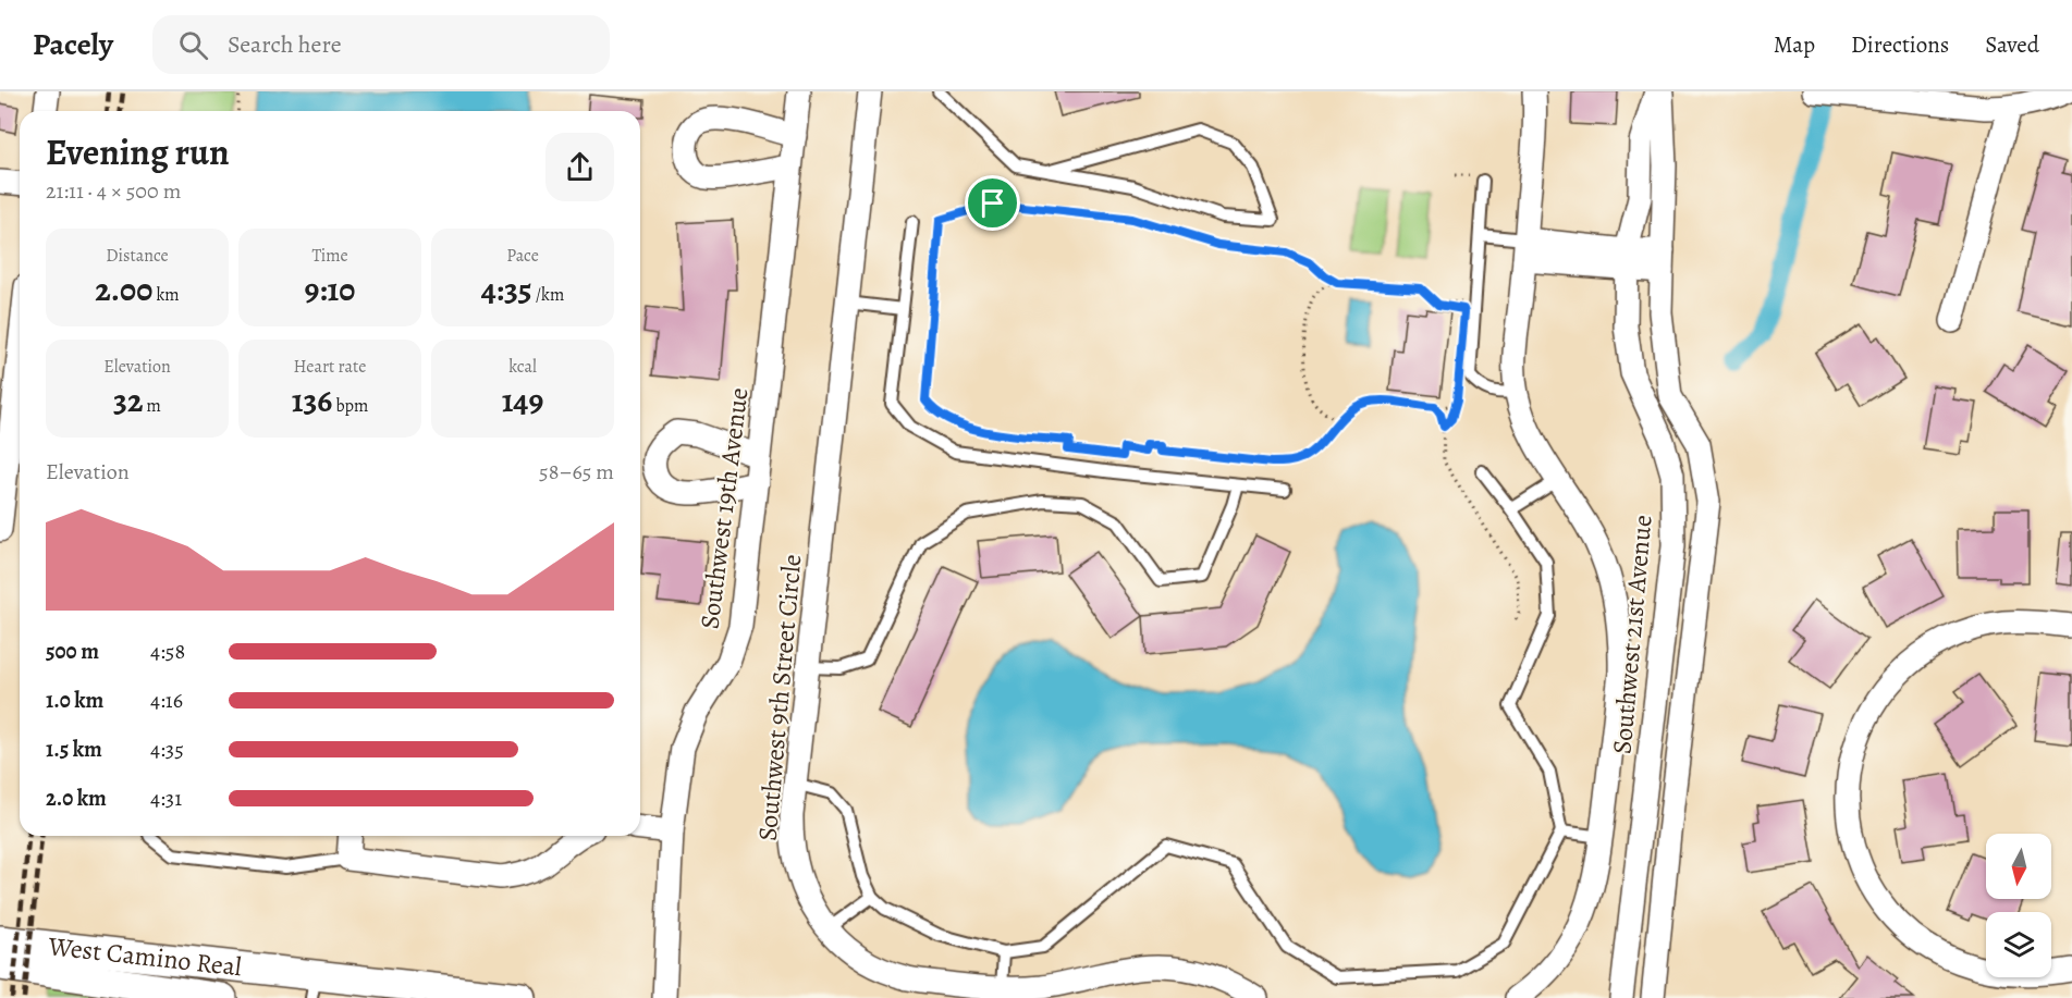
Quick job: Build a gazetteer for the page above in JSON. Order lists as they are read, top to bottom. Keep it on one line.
{"streets":{"street":["Southwest 19th Avenue","Southwest 21st Avenue","Southwest 9th Street Circle","West Camino Real"]},"north":"bottom","page":{"header":"Pacely","search":"Search here","nav":["Map","Directions","Saved"],"heading":["Evening run","21:11 · 4 × 500 m"],"stats":[["Distance","2.00 km"],["Time","9:10"],["Pace","4:35 /km"],["Elevation","32 m"],["Heart rate","136 bpm"],["kcal","149"]],"chart":["Elevation","58–65 m"],"list":[{"name":"500 m","note":"4:58"},{"name":"1.0 km","note":"4:16"},{"name":"1.5 km","note":"4:35"},{"name":"2.0 km","note":"4:31"}]}}
